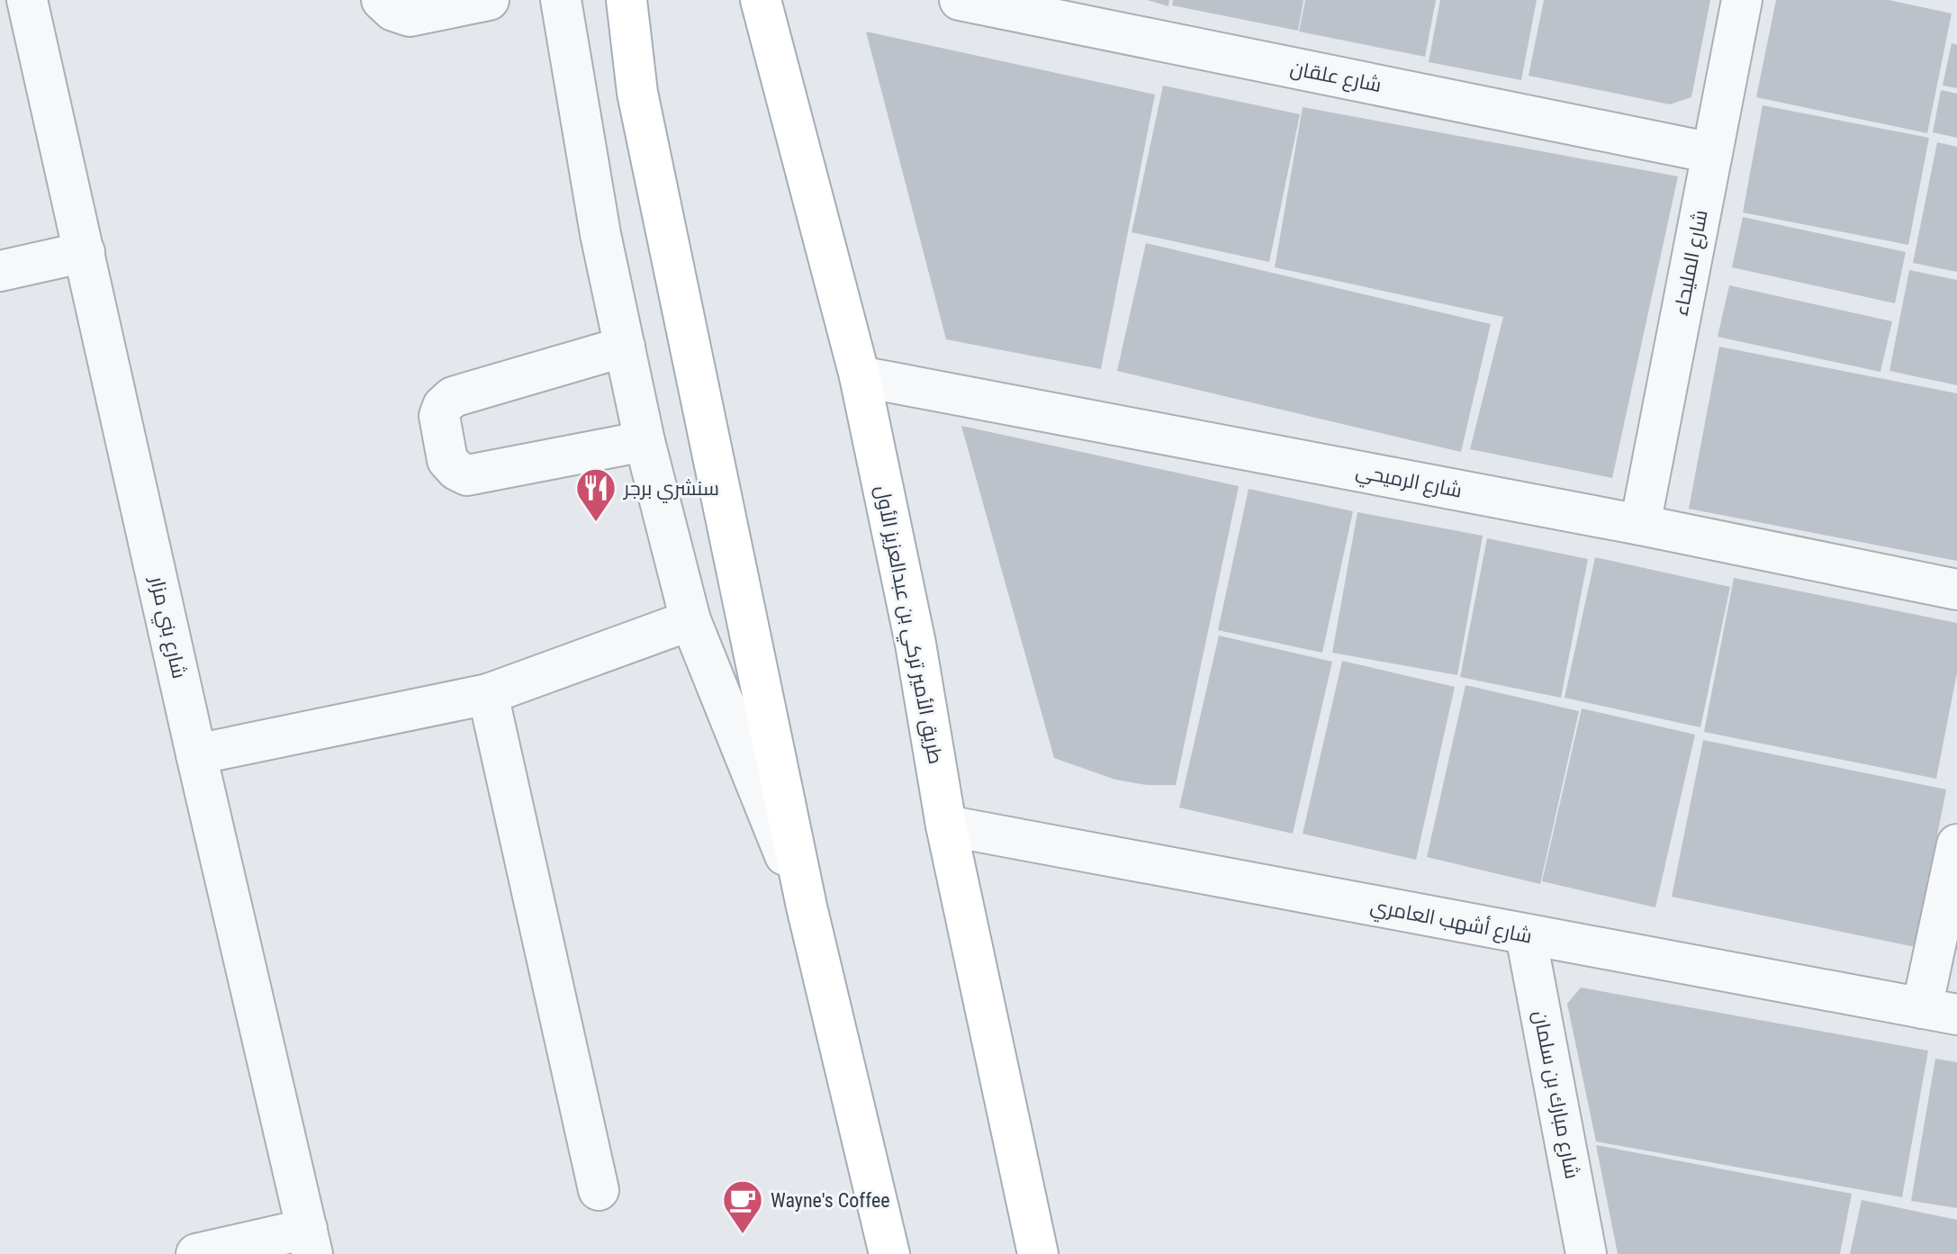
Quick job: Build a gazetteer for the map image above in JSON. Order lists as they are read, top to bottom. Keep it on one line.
{"streets":{"main road":["طريق الأمير تركي بن عبدالعزيز الأول"],"street":["شارع علقان","شارع المليحاء","شارع الرميحي","شارع بني مزار","شارع أشهب العامري","شارع مبارك بن سلمان"]},"crossings":[["شارع علقان","شارع المليحاء"],["شارع المليحاء","شارع الرميحي"],["شارع الرميحي","طريق الأمير تركي بن عبدالعزيز الأول"],["طريق الأمير تركي بن عبدالعزيز الأول","شارع أشهب العامري"],["شارع أشهب العامري","شارع مبارك بن سلمان"]],"places":{"restaurant":["سنشري برجر"],"cafe":["Wayne's Coffee"]}}
